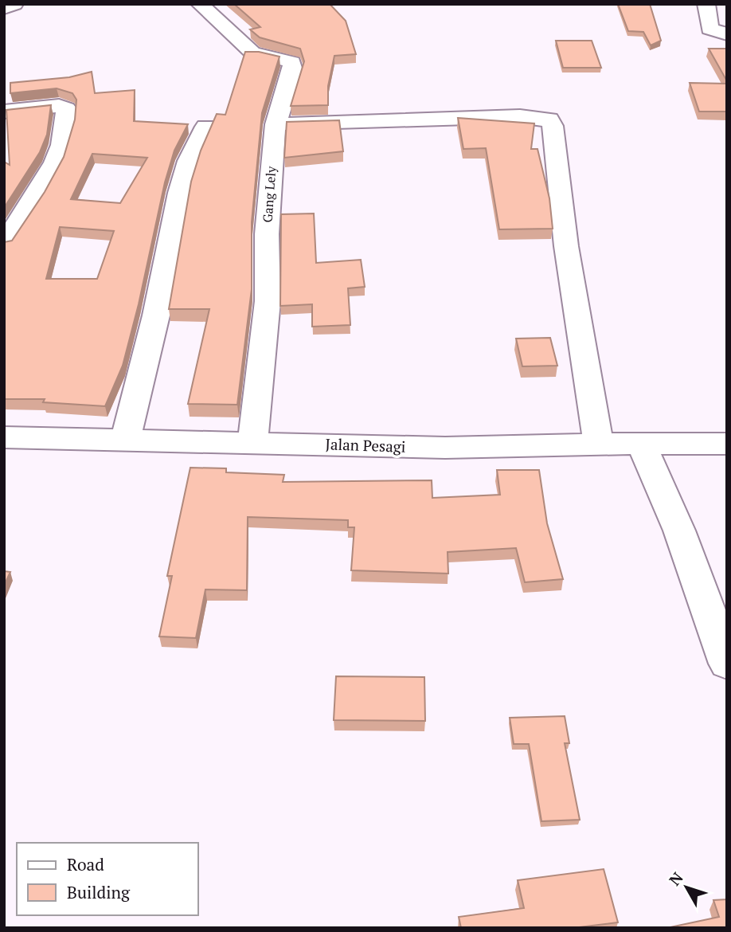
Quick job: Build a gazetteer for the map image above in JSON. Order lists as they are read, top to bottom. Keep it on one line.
{"streets":{"street":["Gang Lely","Jalan Pesagi"]},"crossings":[["Gang Lely","Jalan Pesagi"]],"legend":["Road","Building"],"north":"top left"}
